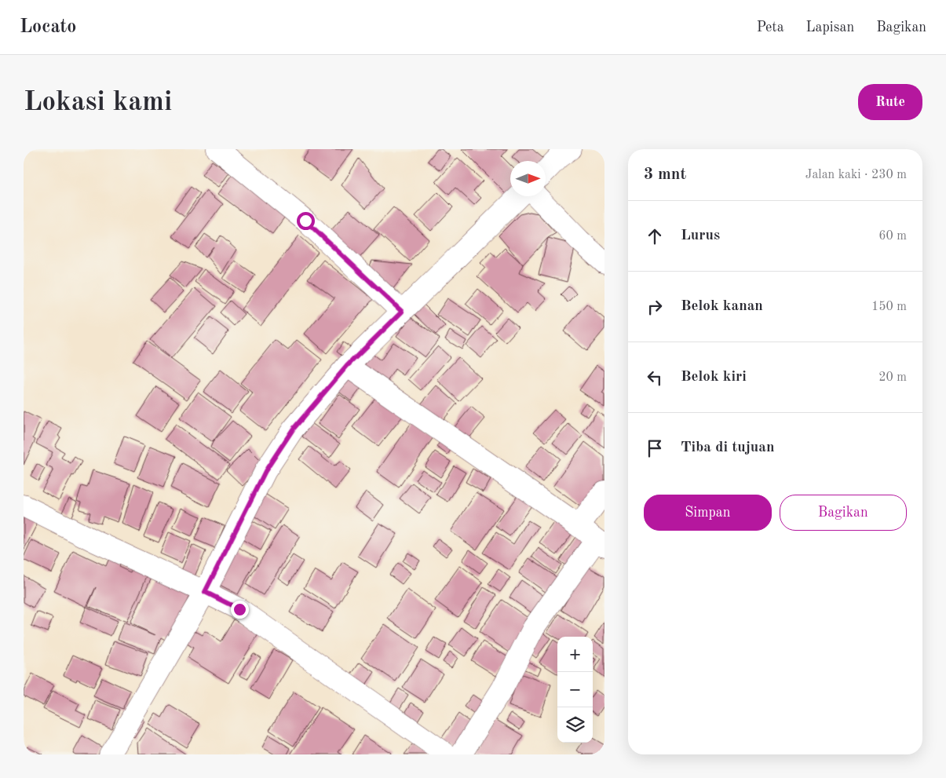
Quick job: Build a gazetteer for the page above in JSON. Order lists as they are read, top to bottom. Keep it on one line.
{"north":"right","page":{"header":"Locato","nav":["Peta","Lapisan","Bagikan"],"buttons":["Rute",["Simpan","Bagikan"]],"title":"Lokasi kami","heading":["3 mnt","Jalan kaki · 230 m"],"list":[["Lurus","60 m"],["Belok kanan","150 m"],["Belok kiri","20 m"],"Tiba di tujuan"],"map_buttons":["+","−"]}}
